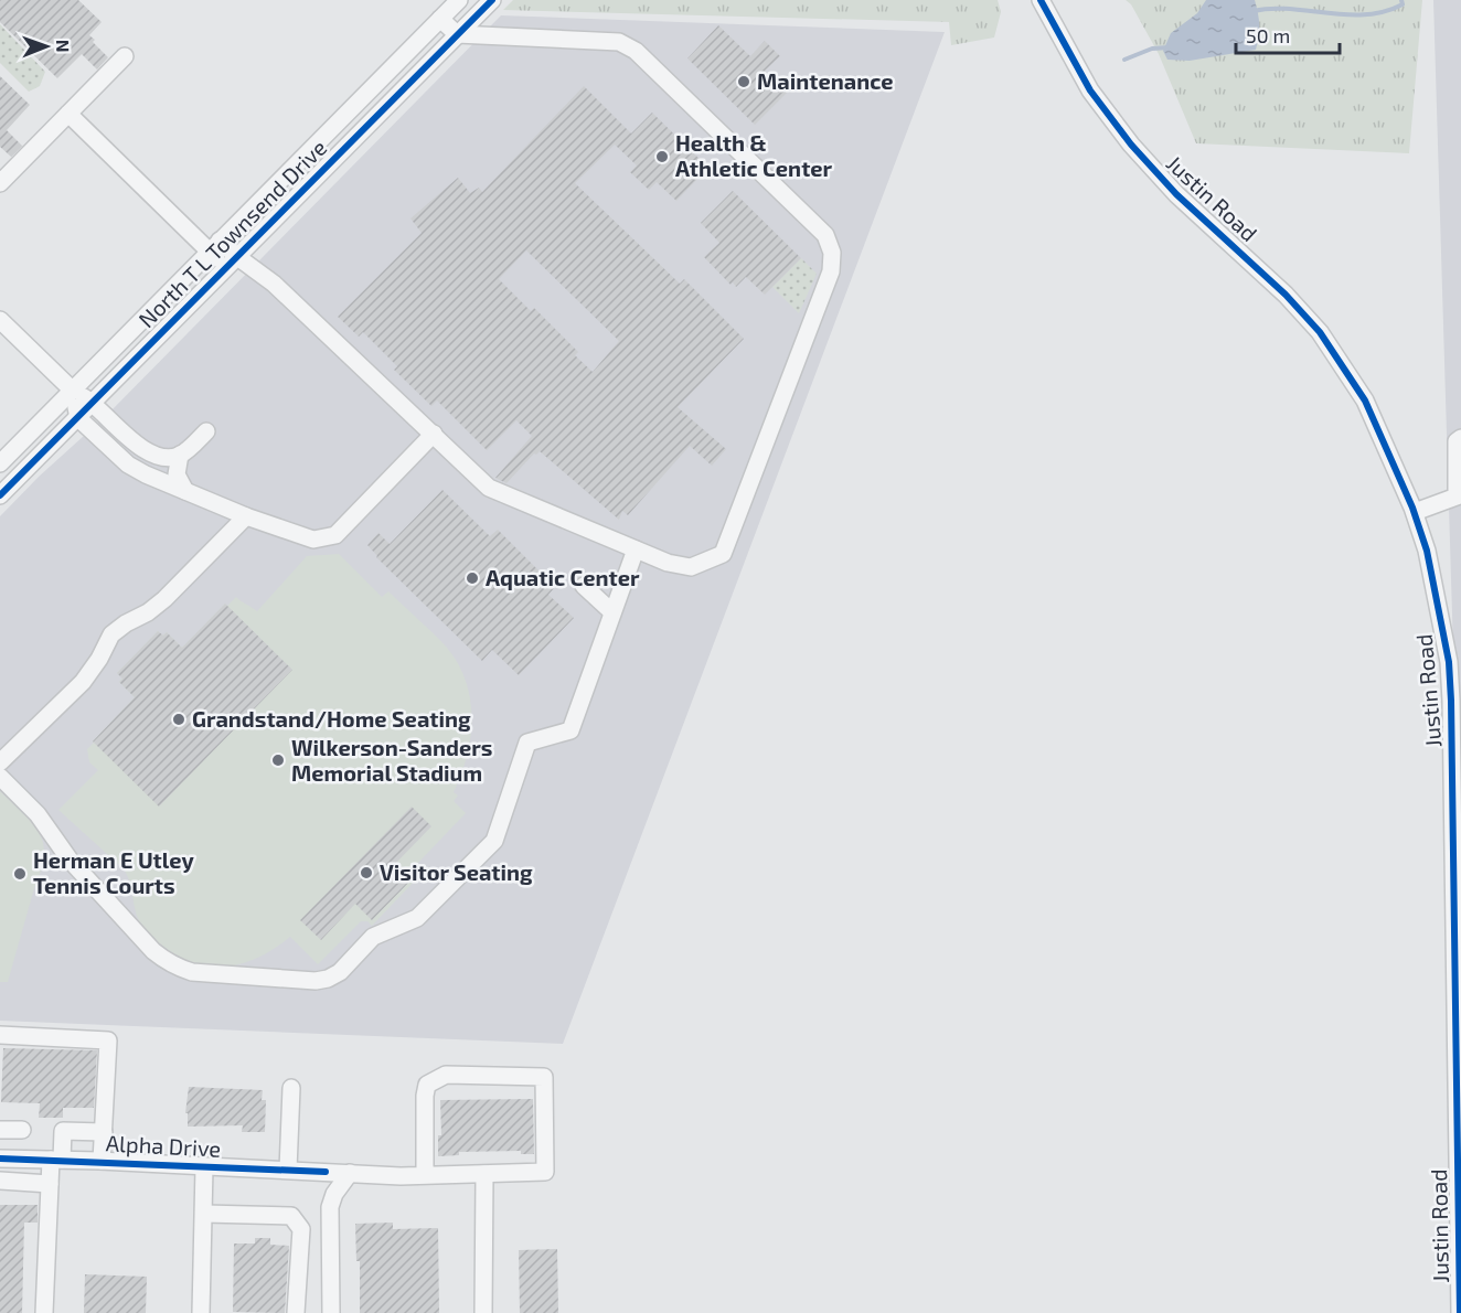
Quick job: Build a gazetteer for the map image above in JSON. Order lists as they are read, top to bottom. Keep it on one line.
{"streets":{"street":["Justin Road","North T L Townsend Drive","Alpha Drive"]},"places":["Maintenance","Health & Athletic Center","Aquatic Center","Grandstand/Home Seating","Wilkerson-Sanders Memorial Stadium","Visitor Seating","Herman E Utley Tennis Courts"],"scale_bar":"50 m","north":"right"}
